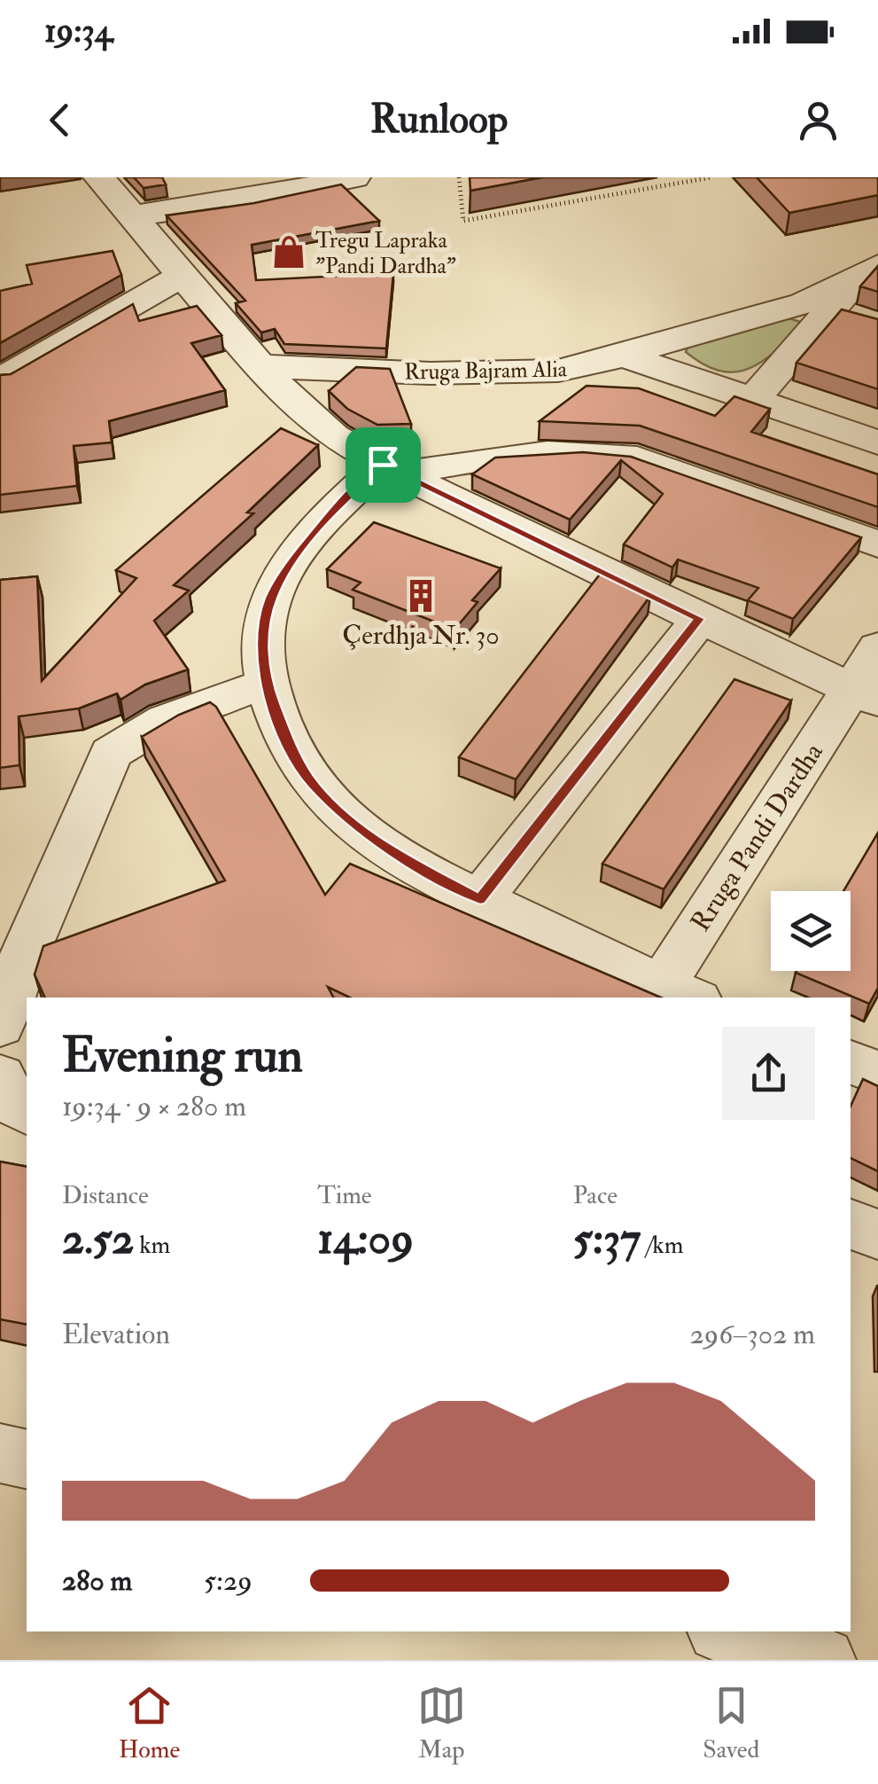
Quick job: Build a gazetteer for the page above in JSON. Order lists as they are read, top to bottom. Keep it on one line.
{"streets":{"street":["Rruga Bajram Alia","Rruga Pandi Dardha"]},"places":{"shop":["Tregu Lapraka \"Pandi Dardha\""],"building":["Çerdhja Nr. 30"]},"page":{"status":"19:34","header":"Runloop","heading":["Evening run","19:34 · 9 × 280 m"],"stats":[["Distance","2.52 km"],["Time","14:09"],["Pace","5:37 /km"]],"chart":["Elevation","296–302 m"],"list":[{"name":"280 m","note":"5:29"}],"tabs":["Home","Map","Saved"]}}
